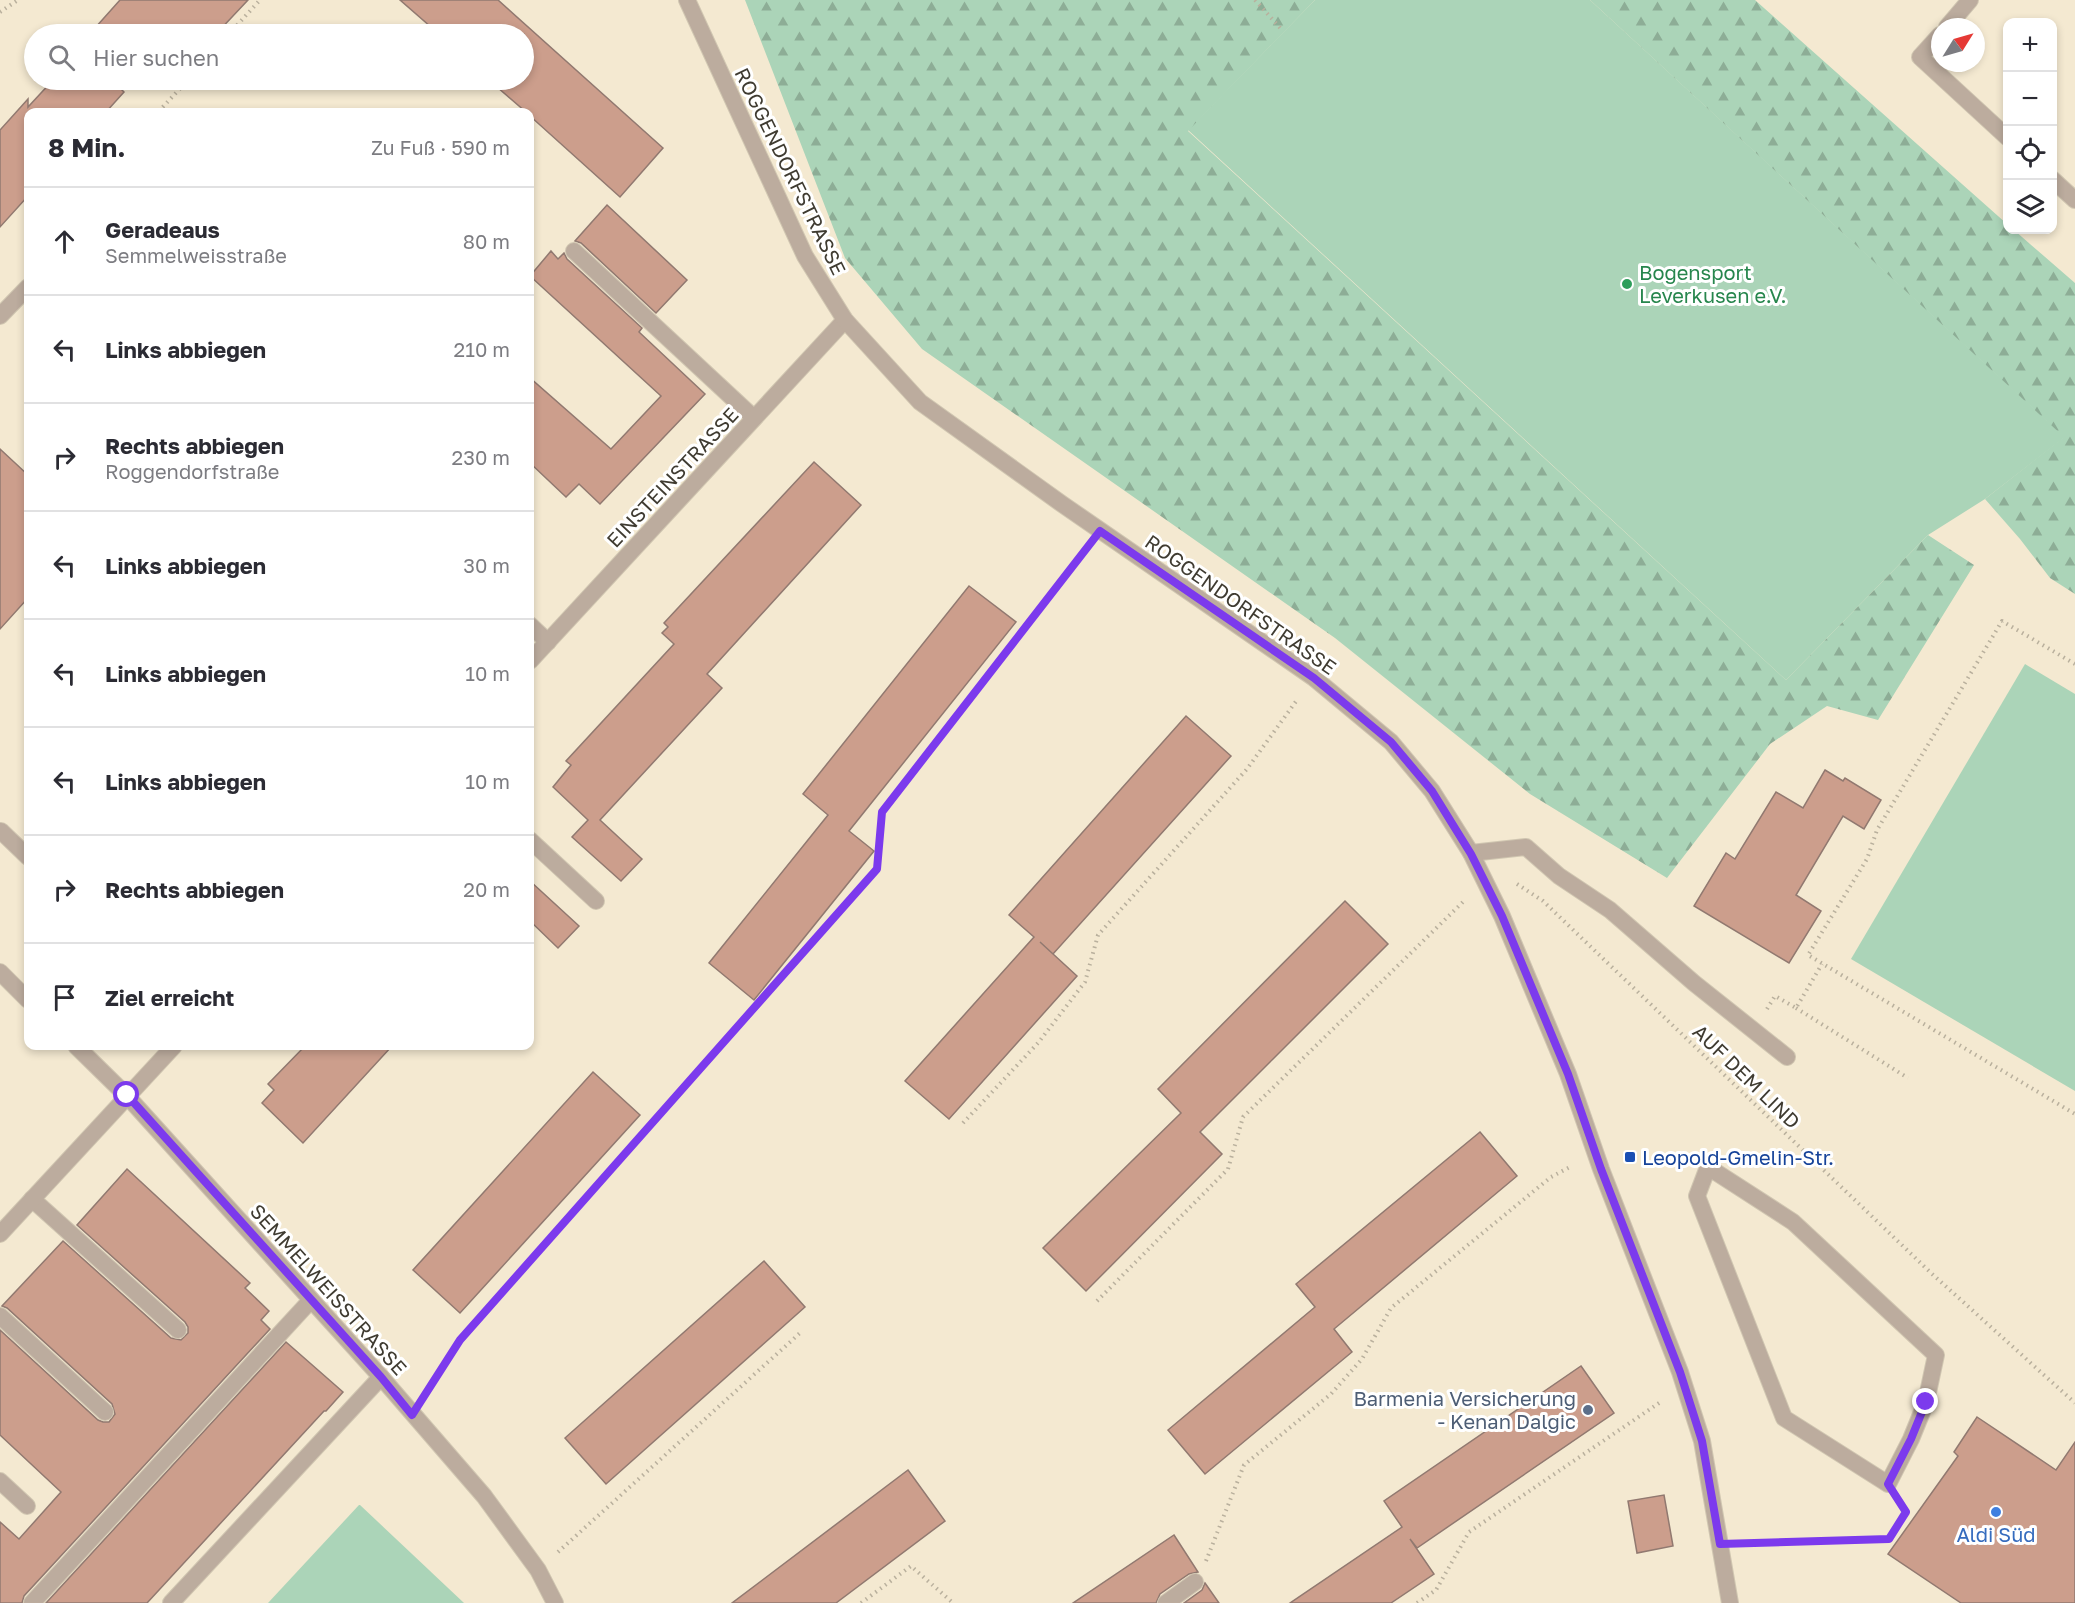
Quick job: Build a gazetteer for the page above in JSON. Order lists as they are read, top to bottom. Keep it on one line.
{"streets":{"street":["ROGGENDORFSTRASSE","EINSTEINSTRASSE","SEMMELWEISSTRASSE"],"path":["AUF DEM LIND"]},"crossings":[["ROGGENDORFSTRASSE","EINSTEINSTRASSE"]],"places":{"other":["Bogensport Leverkusen e.V.","Barmenia Versicherung - Kenan Dalgic","Aldi Süd"],"transit":["Leopold-Gmelin-Str."]},"north":"top right","page":{"map_buttons":["+","−"],"search":"Hier suchen","heading":["8 Min.","Zu Fuß · 590 m"],"list":[["Geradeaus","Semmelweisstraße","80 m"],["Links abbiegen","210 m"],["Rechts abbiegen","Roggendorfstraße","230 m"],["Links abbiegen","30 m"],["Links abbiegen","10 m"],["Links abbiegen","10 m"],["Rechts abbiegen","20 m"],"Ziel erreicht"]}}
